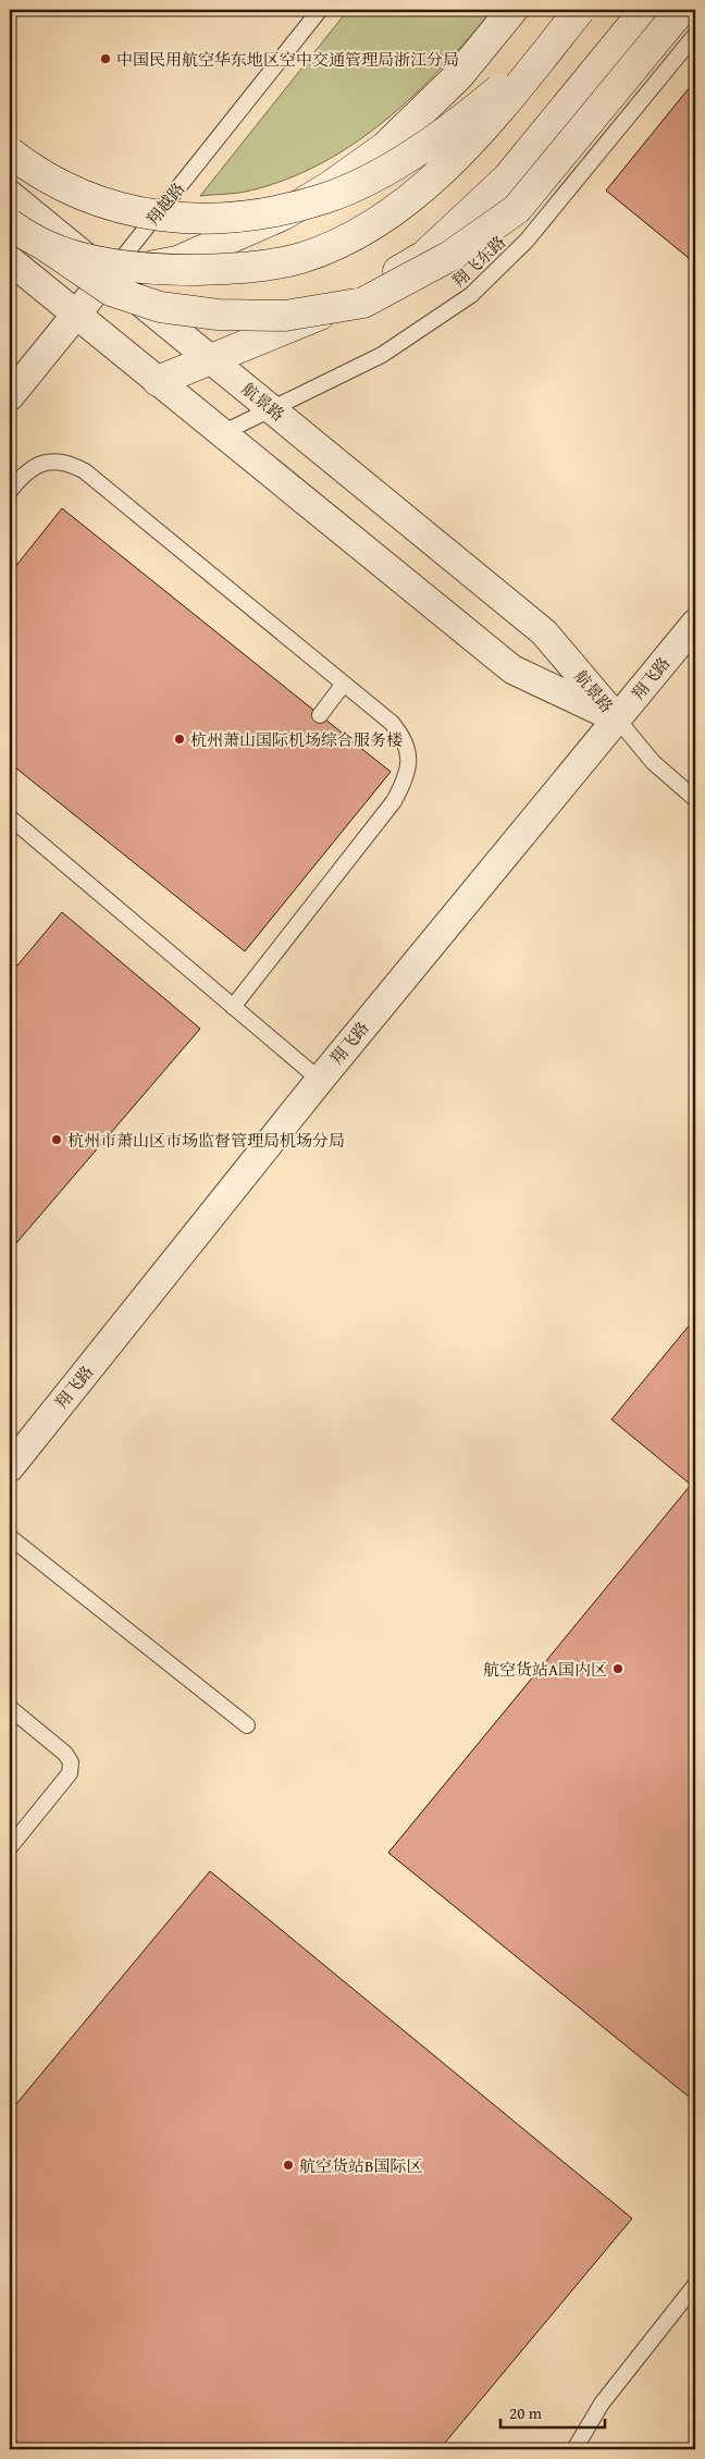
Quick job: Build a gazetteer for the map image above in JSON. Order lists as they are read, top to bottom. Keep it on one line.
{"streets":{"street":["翔越路","航景路","翔飞路"],"lane":["翔飞东路"]},"crossings":[["翔越路","航景路"],["翔飞东路","航景路"],["航景路","翔飞路"]],"places":["中国民用航空华东地区空中交通管理局浙江分局","杭州萧山国际机场综合服务楼","杭州市萧山区市场监督管理局机场分局","航空货站A国内区","航空货站B国际区"],"scale_bar":"20 m"}
